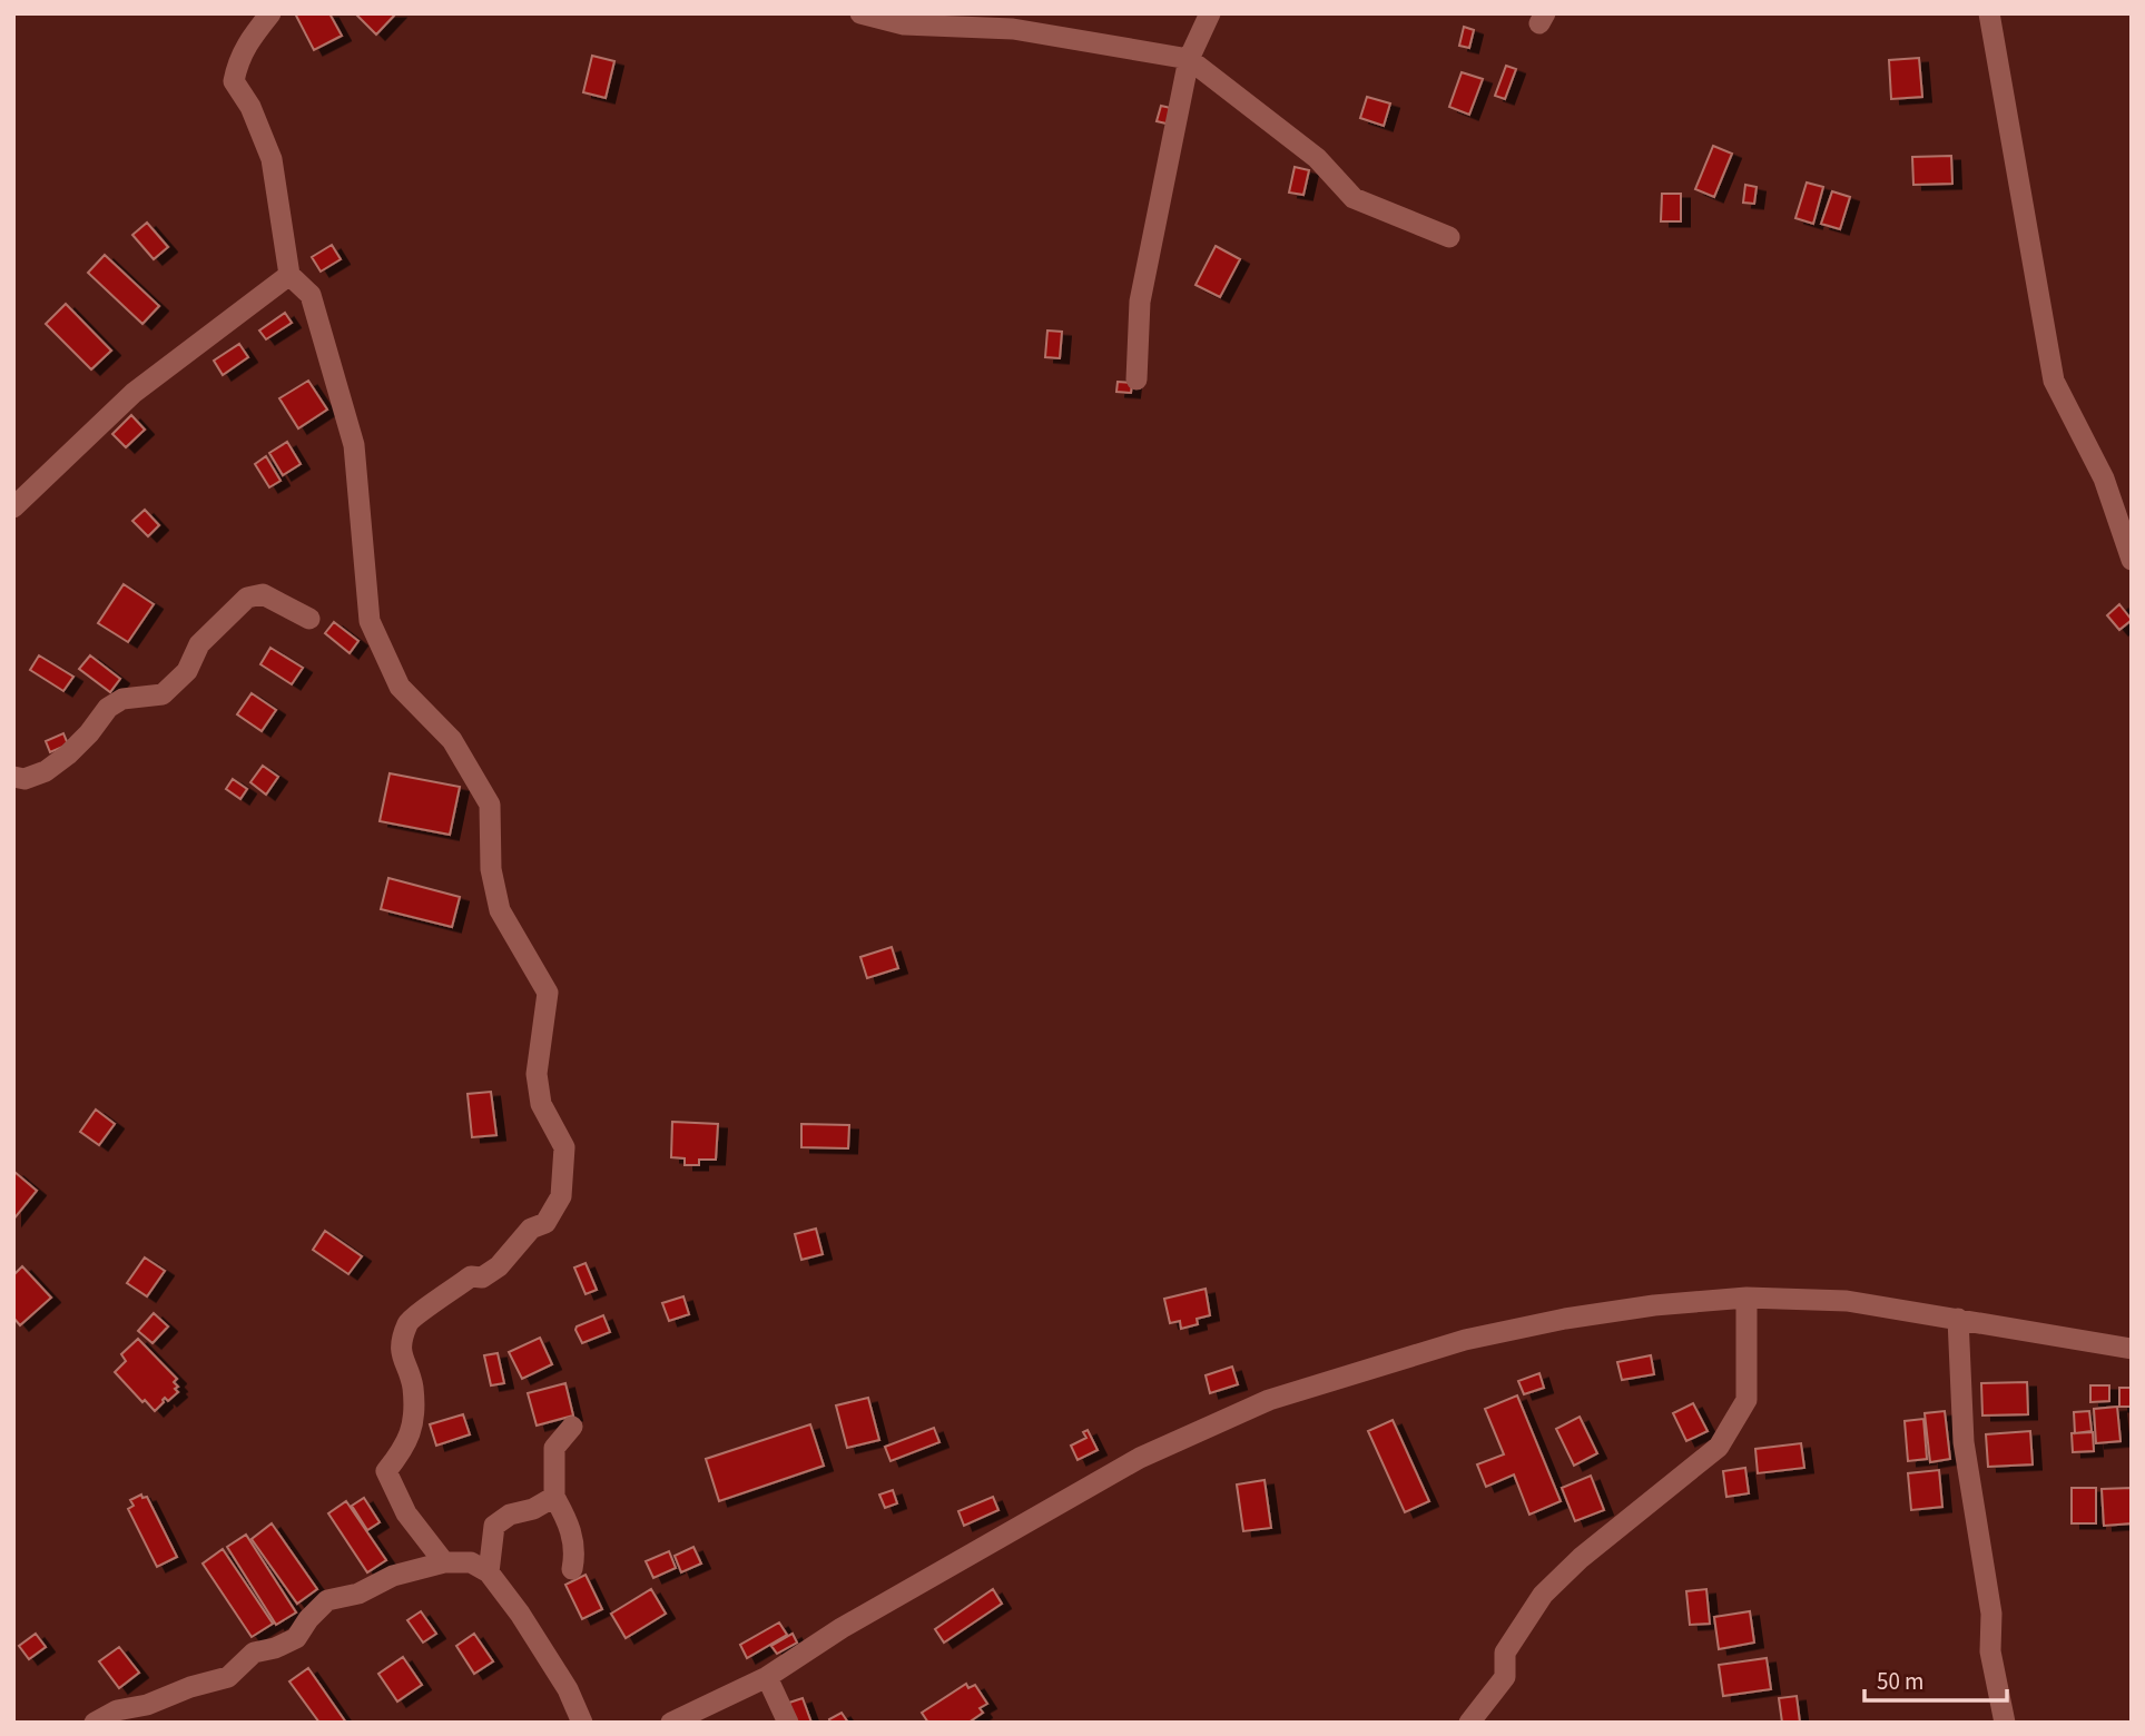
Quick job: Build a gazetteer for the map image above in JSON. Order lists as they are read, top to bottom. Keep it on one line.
{"scale_bar":"50 m"}
